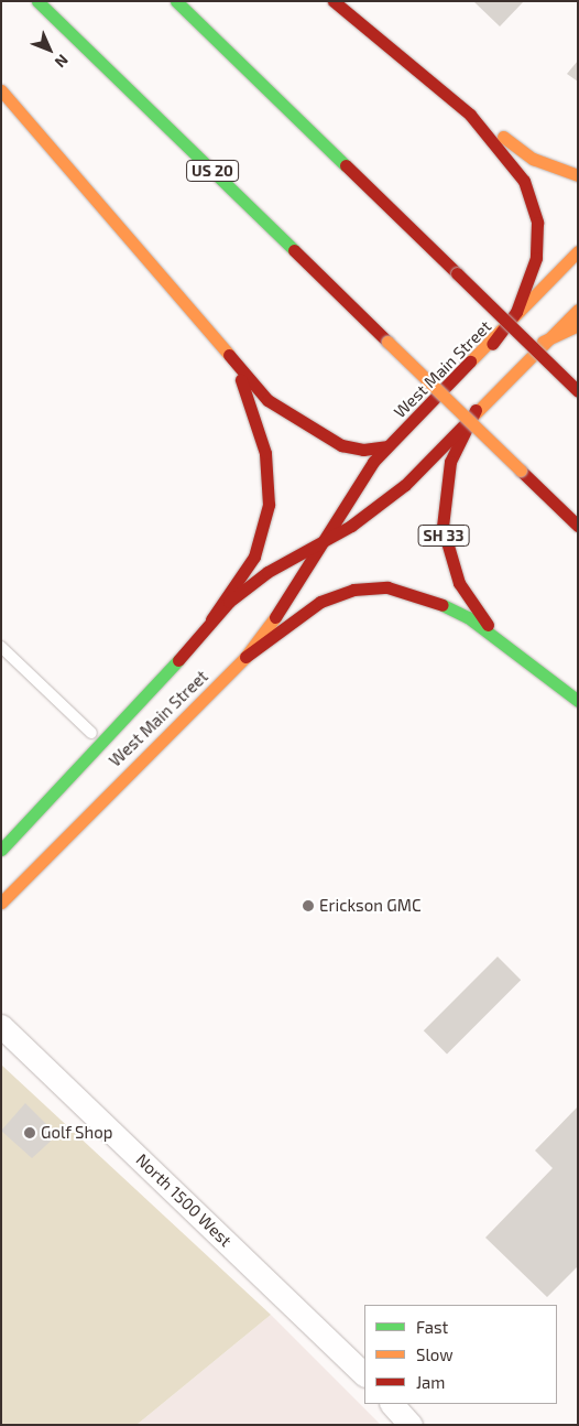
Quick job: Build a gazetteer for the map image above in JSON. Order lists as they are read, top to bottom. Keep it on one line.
{"streets":{"main road":["US 20","West Main Street","SH 33"],"street":["North 1500 West"]},"crossings":[["West Main Street","SH 33"]],"places":["Erickson GMC","Golf Shop"],"legend":["Fast","Slow","Jam"],"north":"bottom right"}
